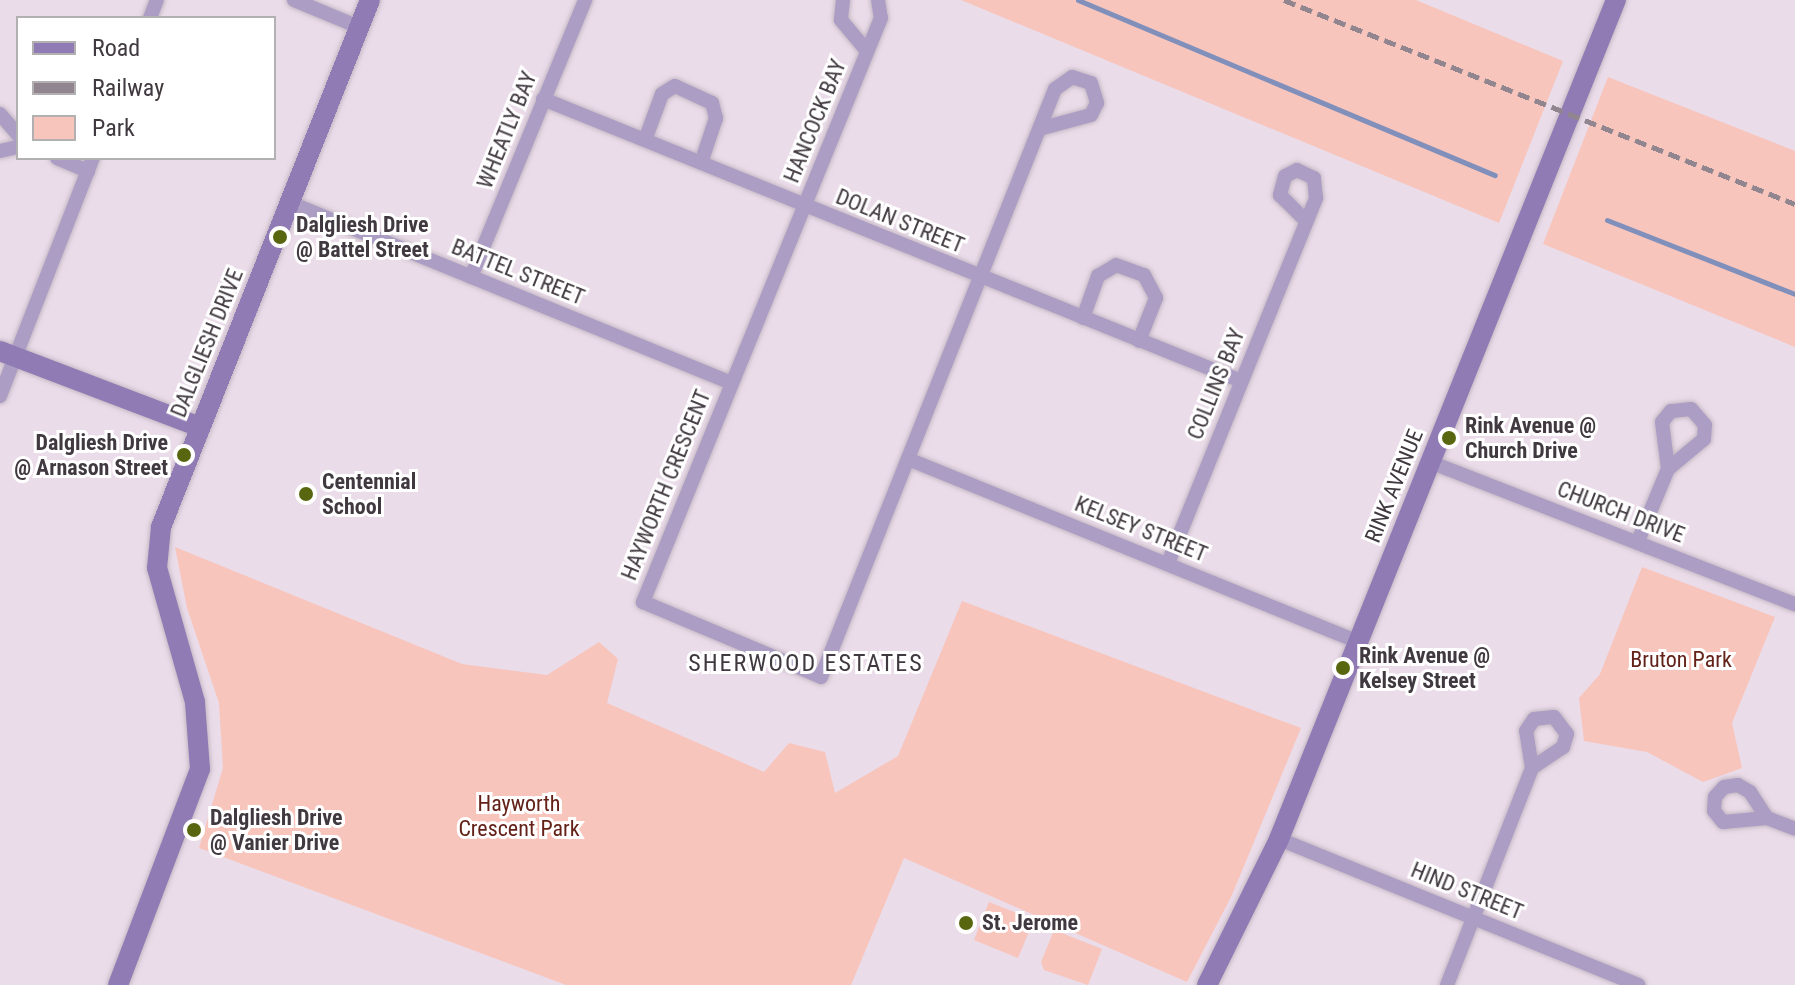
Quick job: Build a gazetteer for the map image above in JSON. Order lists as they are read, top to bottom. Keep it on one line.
{"streets":{"street":["HANCOCK BAY","WHEATLY BAY","DOLAN STREET","BATTEL STREET","DALGLIESH DRIVE","COLLINS BAY","HAYWORTH CRESCENT","RINK AVENUE","CHURCH DRIVE","KELSEY STREET","HIND STREET"]},"crossings":[["HANCOCK BAY","DOLAN STREET"],["HANCOCK BAY","HAYWORTH CRESCENT"],["WHEATLY BAY","DOLAN STREET"],["WHEATLY BAY","BATTEL STREET"],["DOLAN STREET","COLLINS BAY"],["DOLAN STREET","HAYWORTH CRESCENT"],["BATTEL STREET","DALGLIESH DRIVE"],["BATTEL STREET","HAYWORTH CRESCENT"],["COLLINS BAY","KELSEY STREET"],["HAYWORTH CRESCENT","KELSEY STREET"],["RINK AVENUE","CHURCH DRIVE"],["RINK AVENUE","KELSEY STREET"],["RINK AVENUE","HIND STREET"]],"districts":["SHERWOOD ESTATES"],"parks":["Bruton Park","Hayworth Crescent Park"],"places":["Dalgliesh Drive @ Battel Street","Rink Avenue @ Church Drive","Dalgliesh Drive @ Arnason Street","Centennial School","Rink Avenue @ Kelsey Street","Dalgliesh Drive @ Vanier Drive","St. Jerome"],"legend":["Road","Railway","Park"]}
